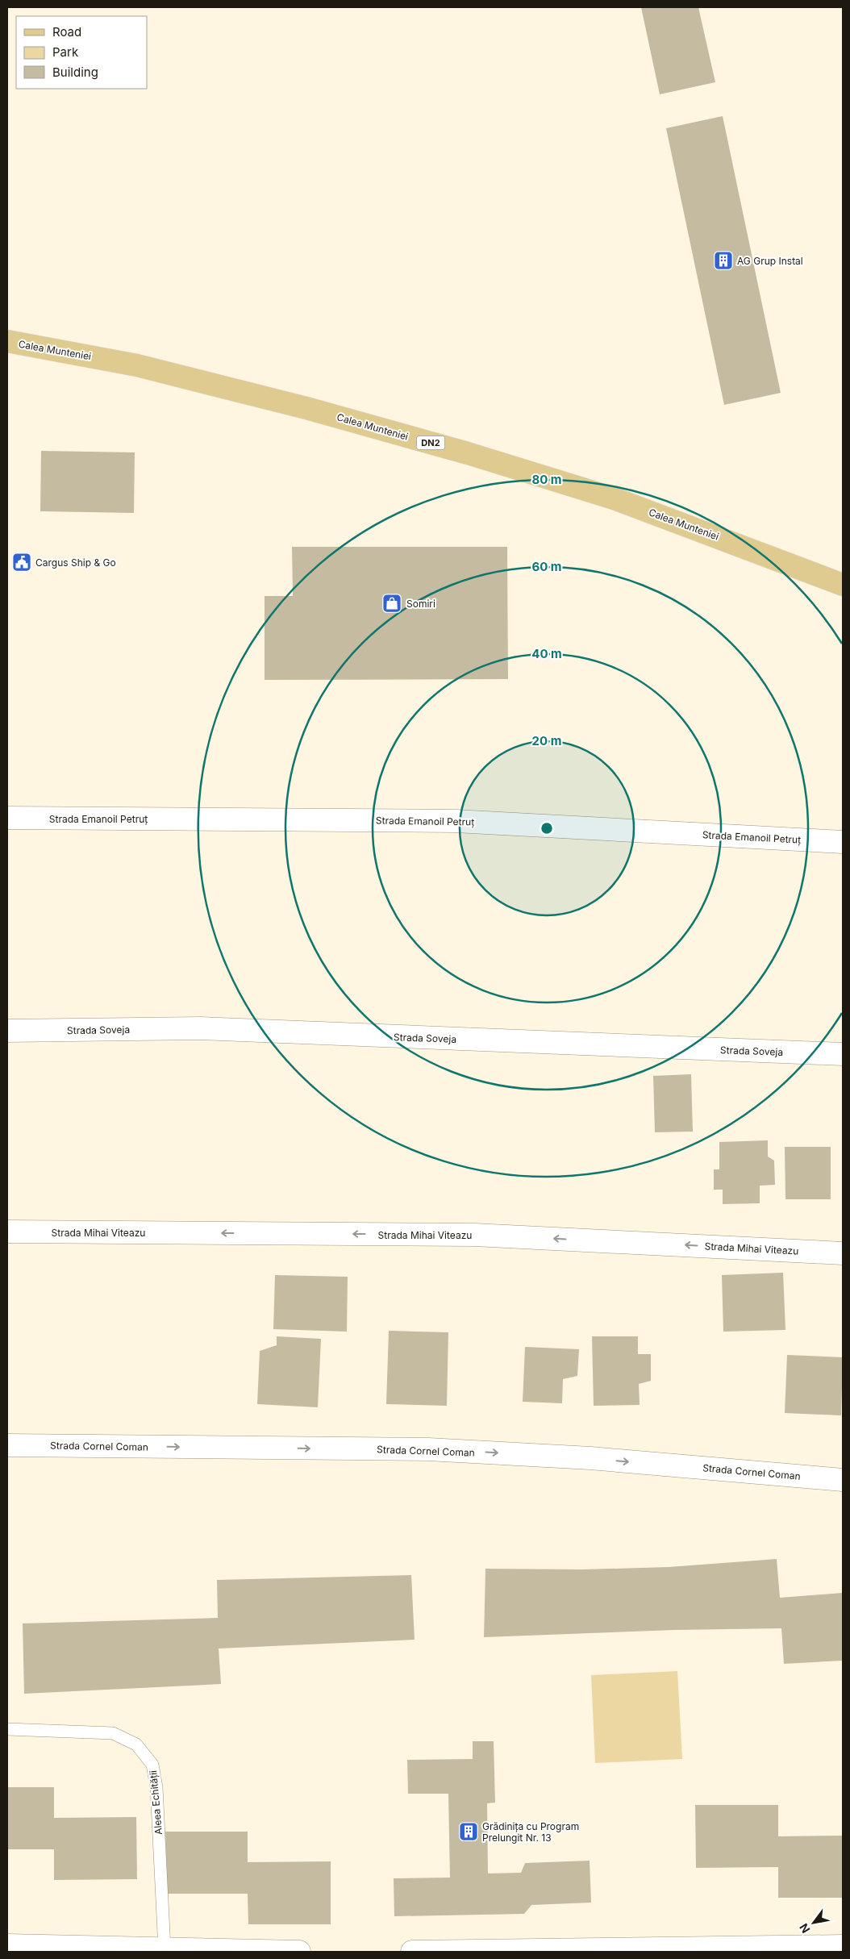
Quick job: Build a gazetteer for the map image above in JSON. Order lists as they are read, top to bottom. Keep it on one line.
{"streets":{"main road":["Calea Munteniei","DN2"],"street":["Strada Emanoil Petruț","Strada Soveja","Strada Mihai Viteazu","Strada Cornel Coman"],"lane":["Aleea Echității"]},"one_way":["Strada Mihai Viteazu","Strada Cornel Coman"],"places":{"building":["AG Grup Instal","Grădinița cu Program Prelungit Nr. 13"],"public building":["Cargus Ship & Go"],"shop":["Somiri"]},"legend":["Road","Park","Building"],"north":"bottom left","rings":["80 m","60 m","40 m","20 m"]}
